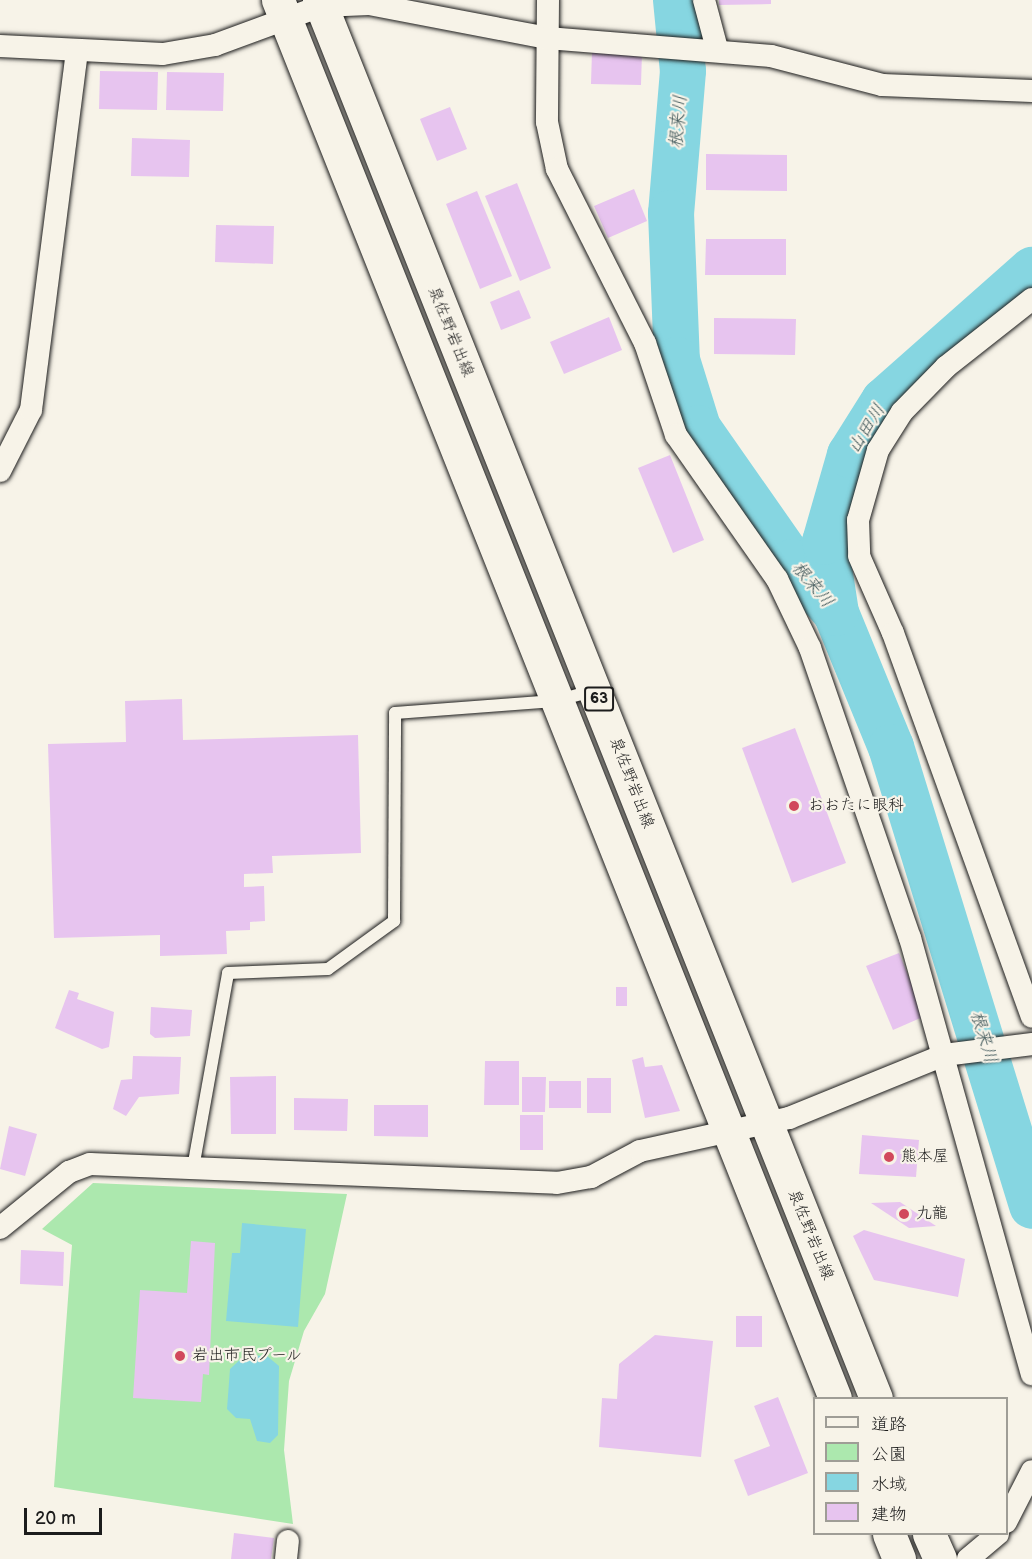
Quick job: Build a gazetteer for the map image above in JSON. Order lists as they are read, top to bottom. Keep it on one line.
{"streets":{"main road":["泉佐野岩出線","63"]},"water":["根来川","山田川"],"places":["おおたに眼科","熊本屋","九龍","岩出市民プール"],"legend":["道路","公園","水域","建物"],"scale_bar":"20 m"}
